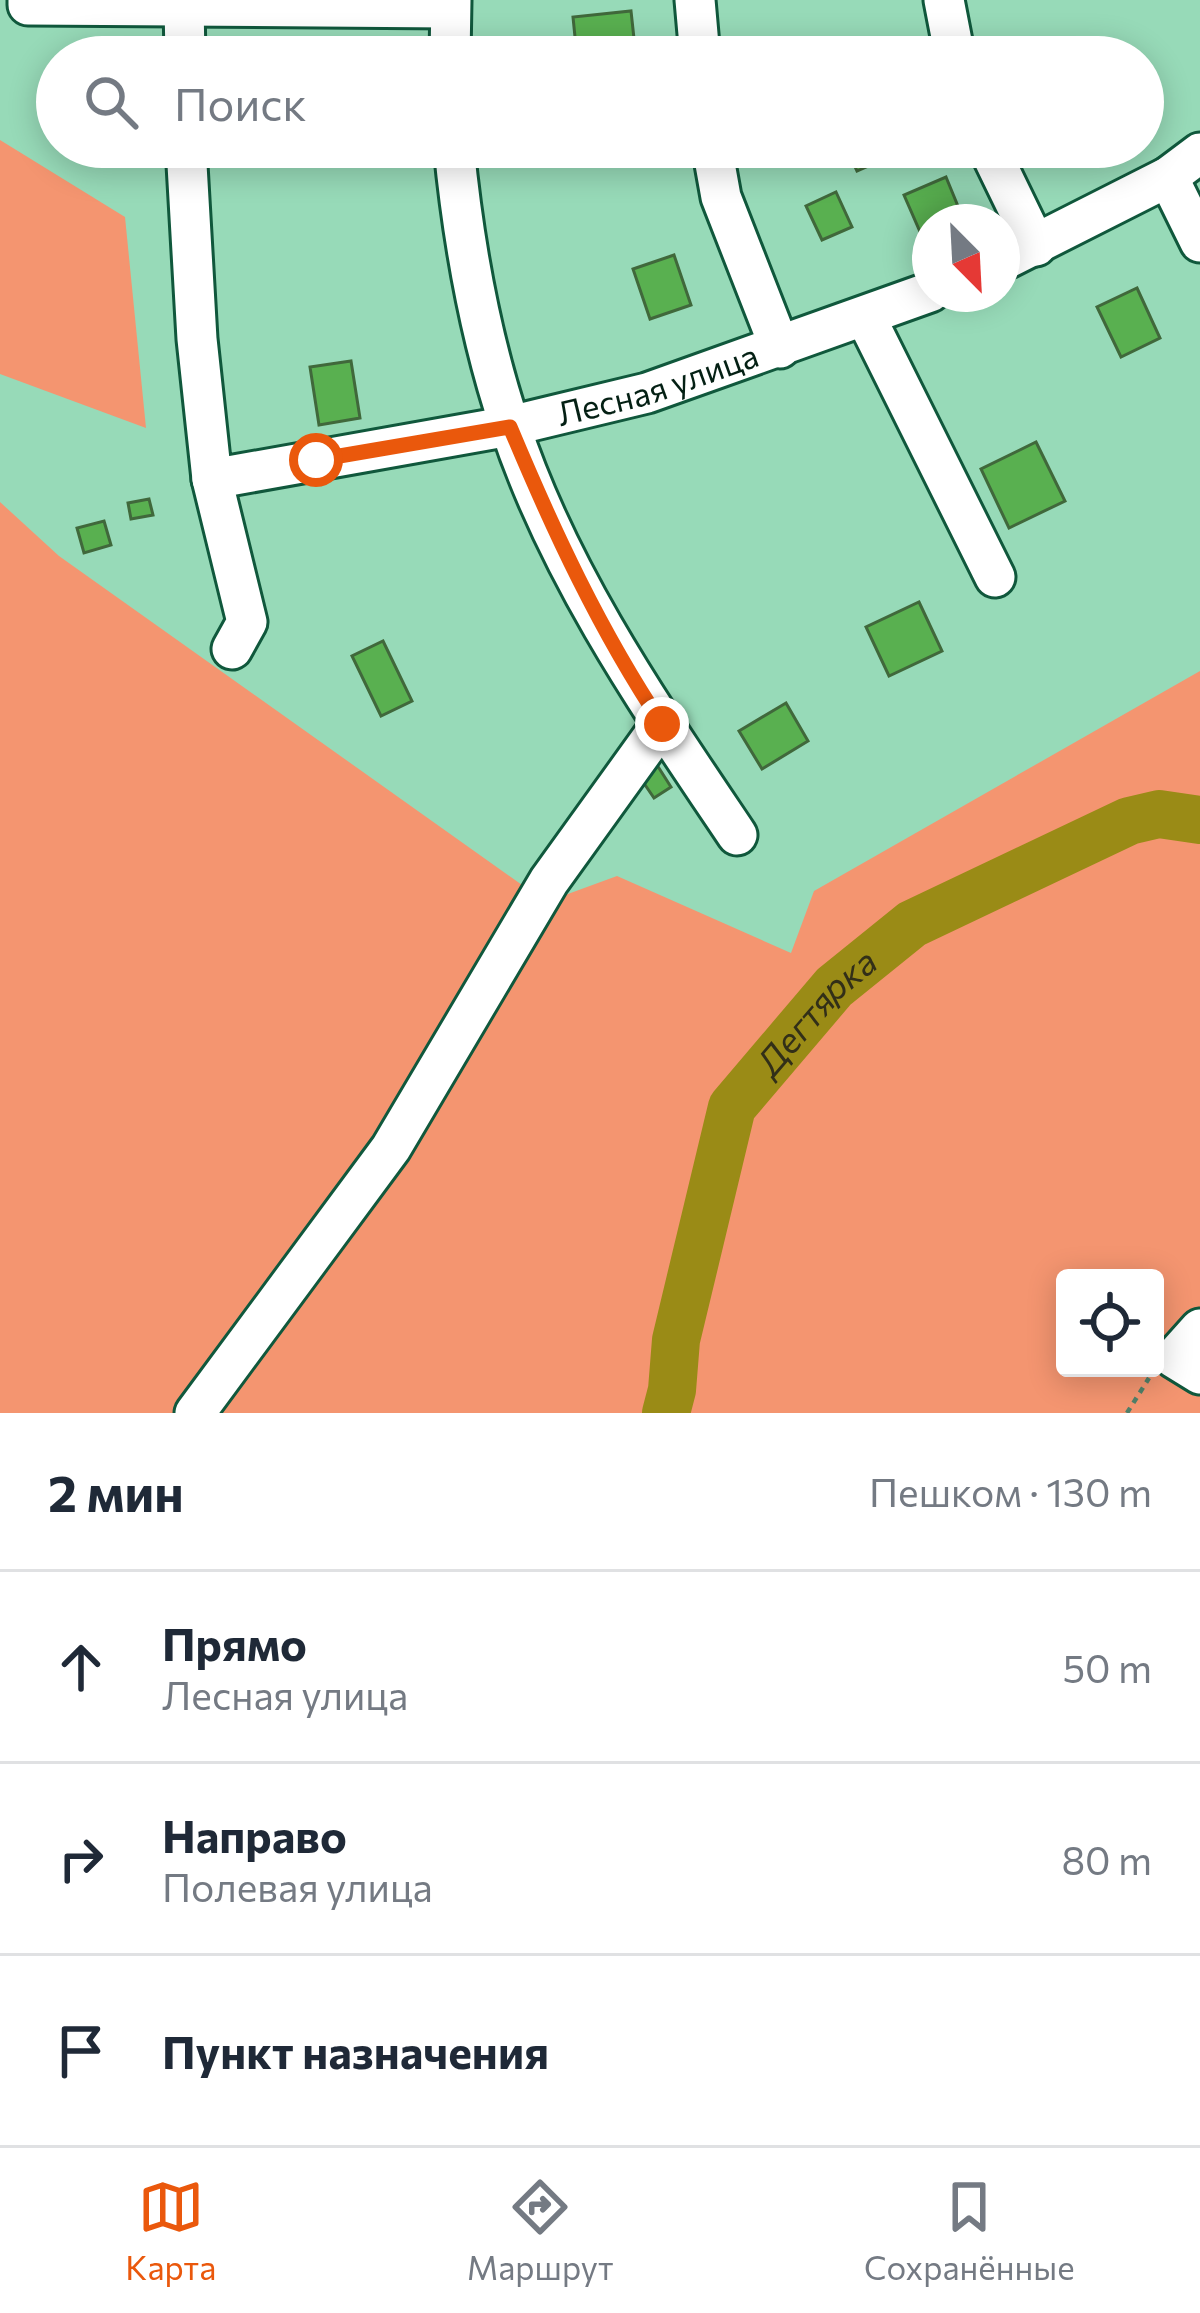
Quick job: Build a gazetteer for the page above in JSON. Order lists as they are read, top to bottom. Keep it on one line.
{"streets":{"street":["Лесная улица"]},"water":["Дегтярка"],"north":"bottom right","page":{"search":"Поиск","heading":["2 мин","Пешком · 130 m"],"list":[["Прямо","Лесная улица","50 m"],["Направо","Полевая улица","80 m"],"Пункт назначения"],"nav":["Карта","Маршрут","Сохранённые"]}}
